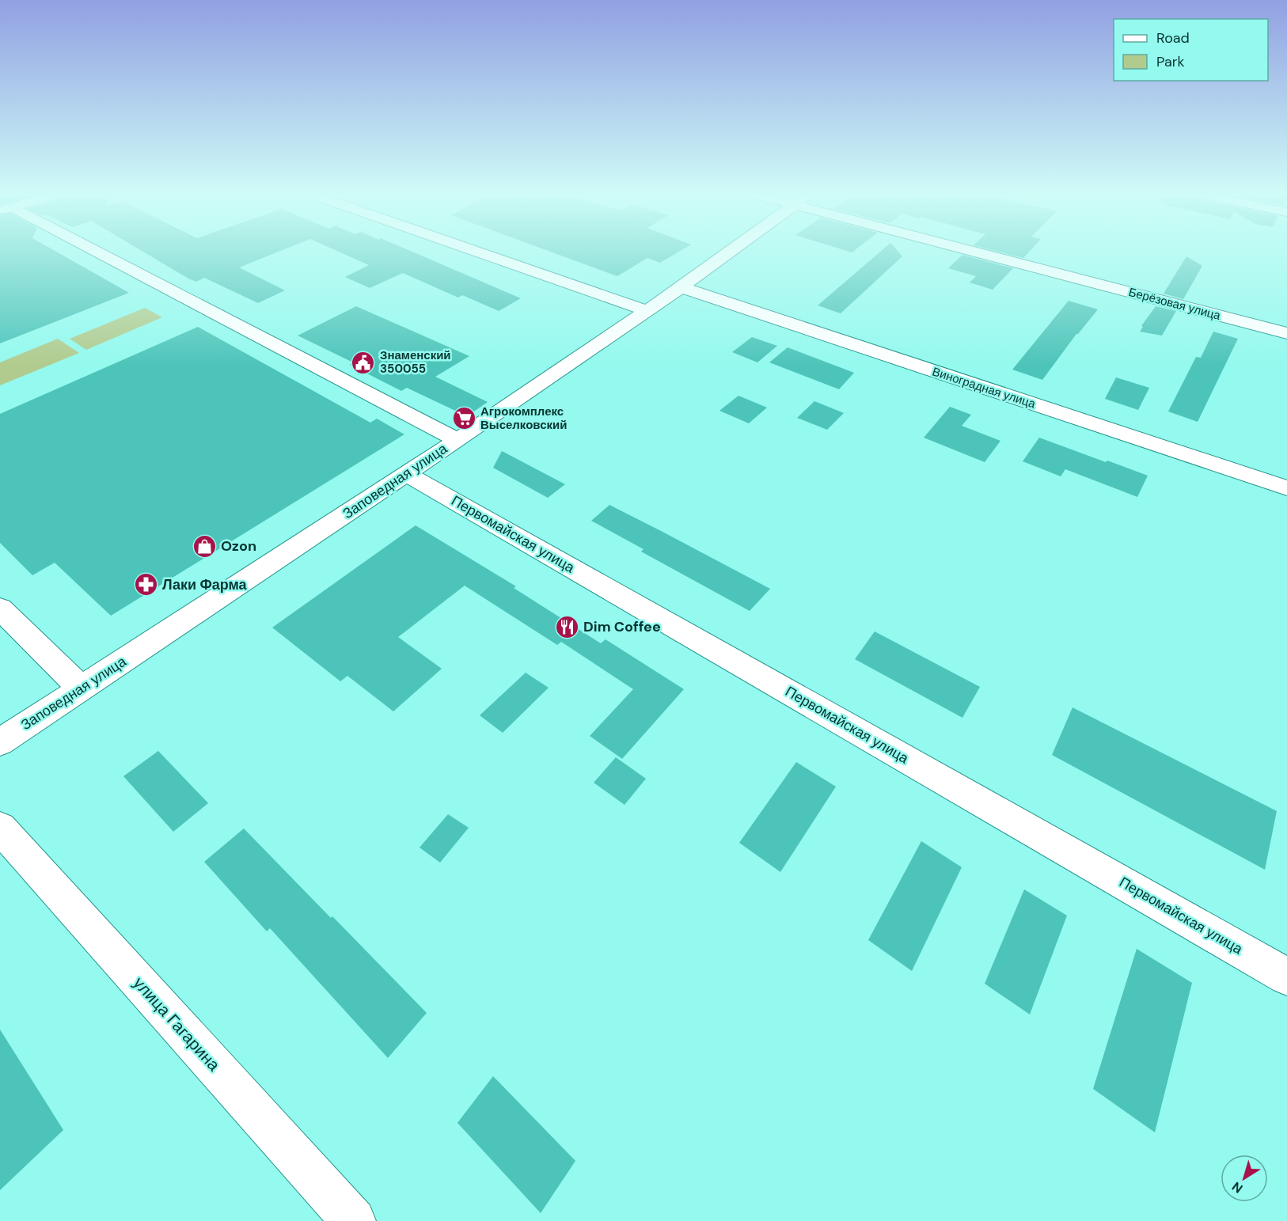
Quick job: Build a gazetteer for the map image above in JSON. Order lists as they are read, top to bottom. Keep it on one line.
{"streets":{"street":["Берёзовая улица","Виноградная улица","Заповедная улица","Первомайская улица","улица Гагарина"]},"crossings":[["Виноградная улица","Заповедная улица"],["Заповедная улица","Первомайская улица"]],"places":{"public building":["Знаменский 350055"],"supermarket":["Агрокомплекс Выселковский"],"shop":["Ozon"],"pharmacy":["Лаки Фарма"],"restaurant":["Dim Coffee"]},"legend":["Road","Park"],"north":"bottom left"}
